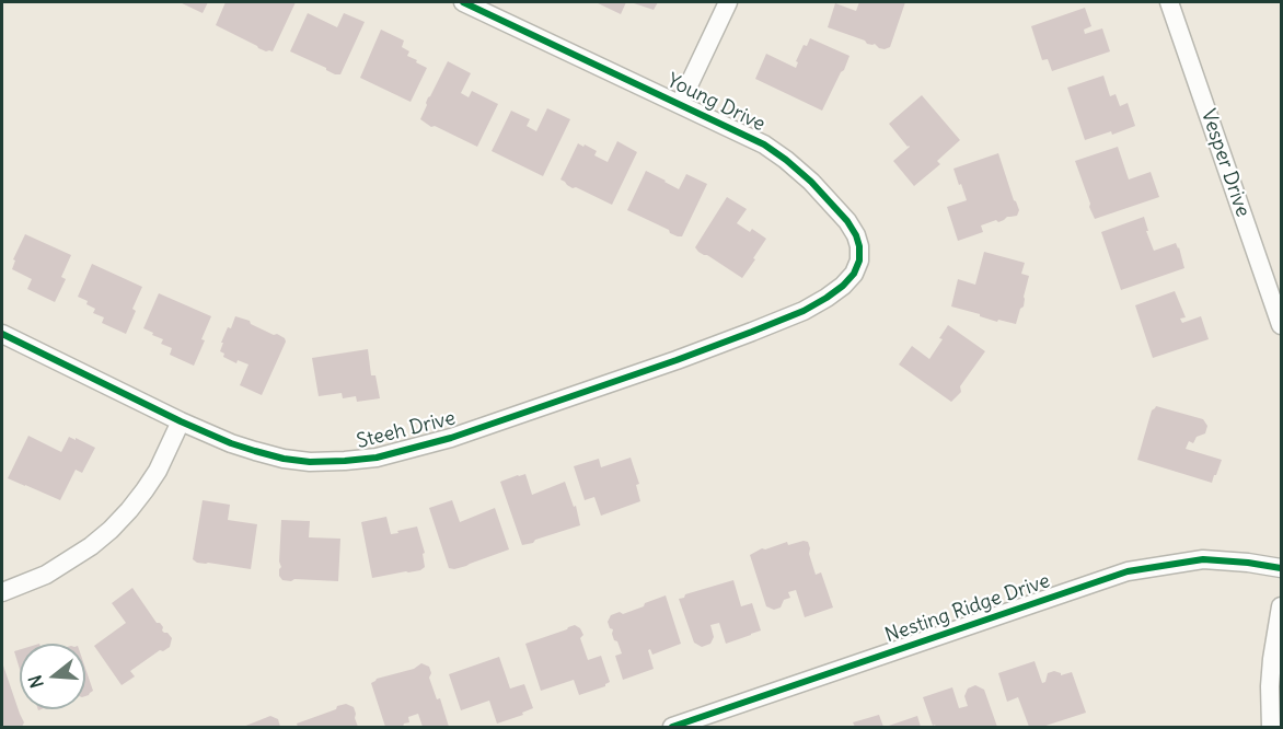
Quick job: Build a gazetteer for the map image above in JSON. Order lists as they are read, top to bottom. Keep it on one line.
{"streets":{"street":["Young Drive","Vesper Drive","Steeh Drive","Nesting Ridge Drive"]},"crossings":[["Young Drive","Steeh Drive"]],"north":"left"}
